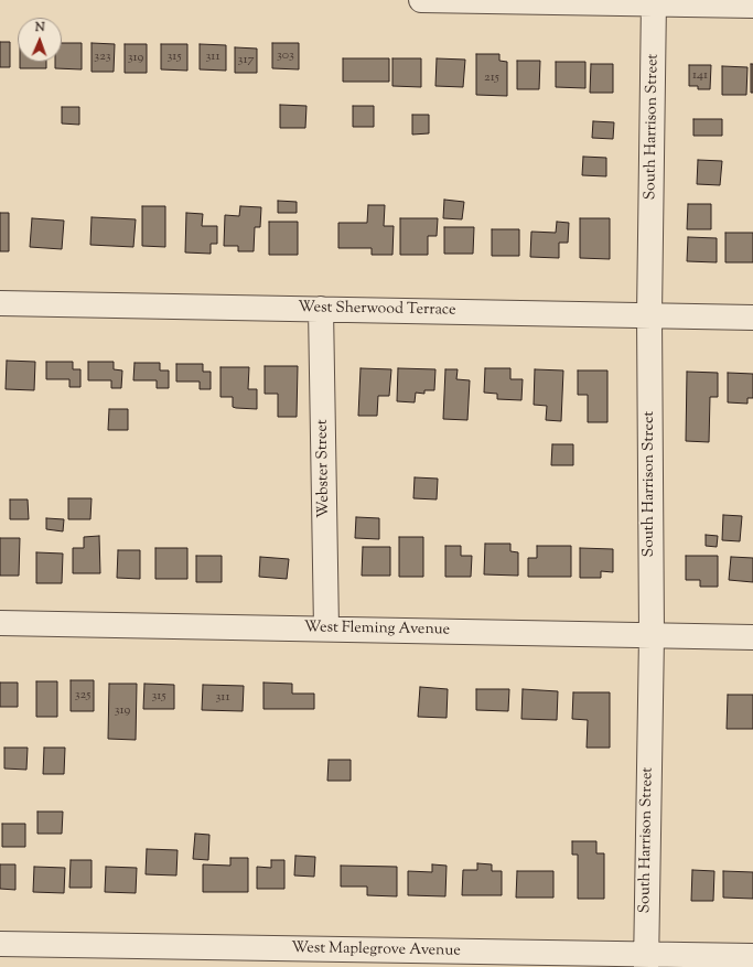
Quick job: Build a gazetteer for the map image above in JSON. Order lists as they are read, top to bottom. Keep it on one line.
{"streets":{"street":["South Harrison Street","West Sherwood Terrace","Webster Street","West Fleming Avenue","West Maplegrove Avenue"]},"crossings":[["South Harrison Street","West Sherwood Terrace"],["South Harrison Street","West Fleming Avenue"],["South Harrison Street","West Maplegrove Avenue"],["West Sherwood Terrace","Webster Street"],["Webster Street","West Fleming Avenue"]],"house_numbers":["303","323","315","311","319","317","141","215","325","315","311","319"],"north":"top"}
